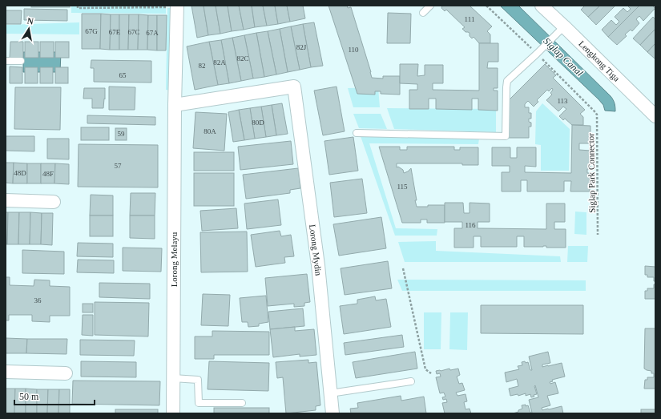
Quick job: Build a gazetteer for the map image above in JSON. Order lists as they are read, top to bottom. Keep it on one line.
{"streets":{"street":["Lengkong Tiga","Lorong Mydin","Lorong Melayu"],"path":["Siglap Park Connector"]},"crossings":[["Lorong Mydin","Lorong Melayu"]],"water":["Siglap Canal"],"house_numbers":["111","67G","67E","67C","67A","82J","110","82C","82A","82","65","113","80D","80A","59","57","48D","48F","115","116","36"],"scale_bar":"50 m","north":"top"}
